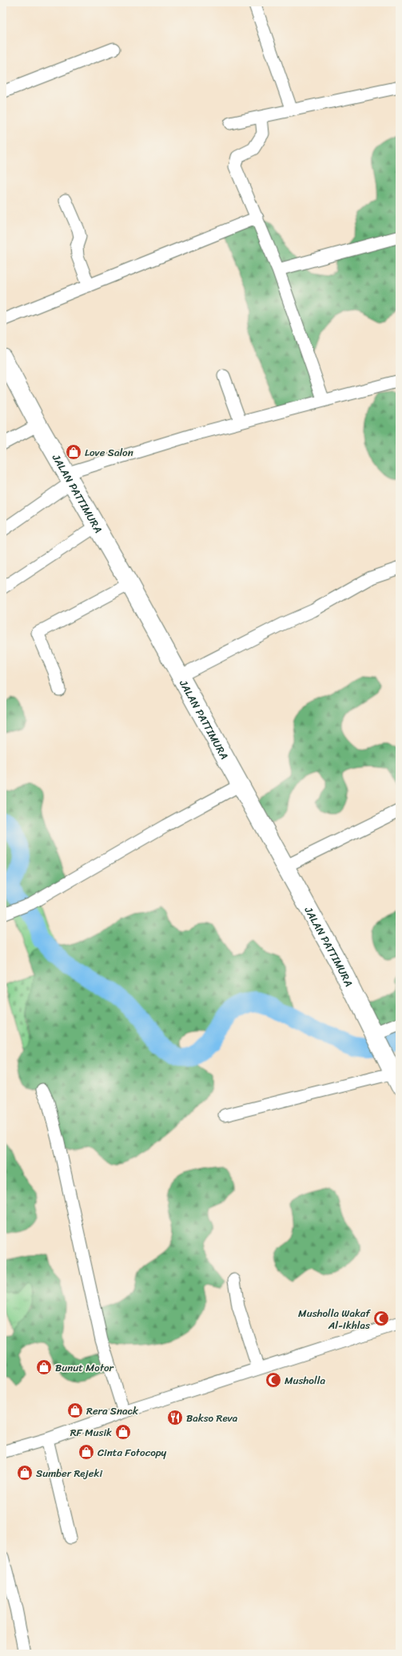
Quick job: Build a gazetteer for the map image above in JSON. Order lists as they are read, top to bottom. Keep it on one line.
{"streets":{"main road":["JALAN PATTIMURA"]},"places":{"shop":["Love Salon","Bunut Motor","Rera Snack","RF Musik","Cinta Fotocopy","Sumber Rejeki"],"mosque":["Musholla Wakaf Al-Ikhlas","Musholla"],"restaurant":["Bakso Reva"]}}
